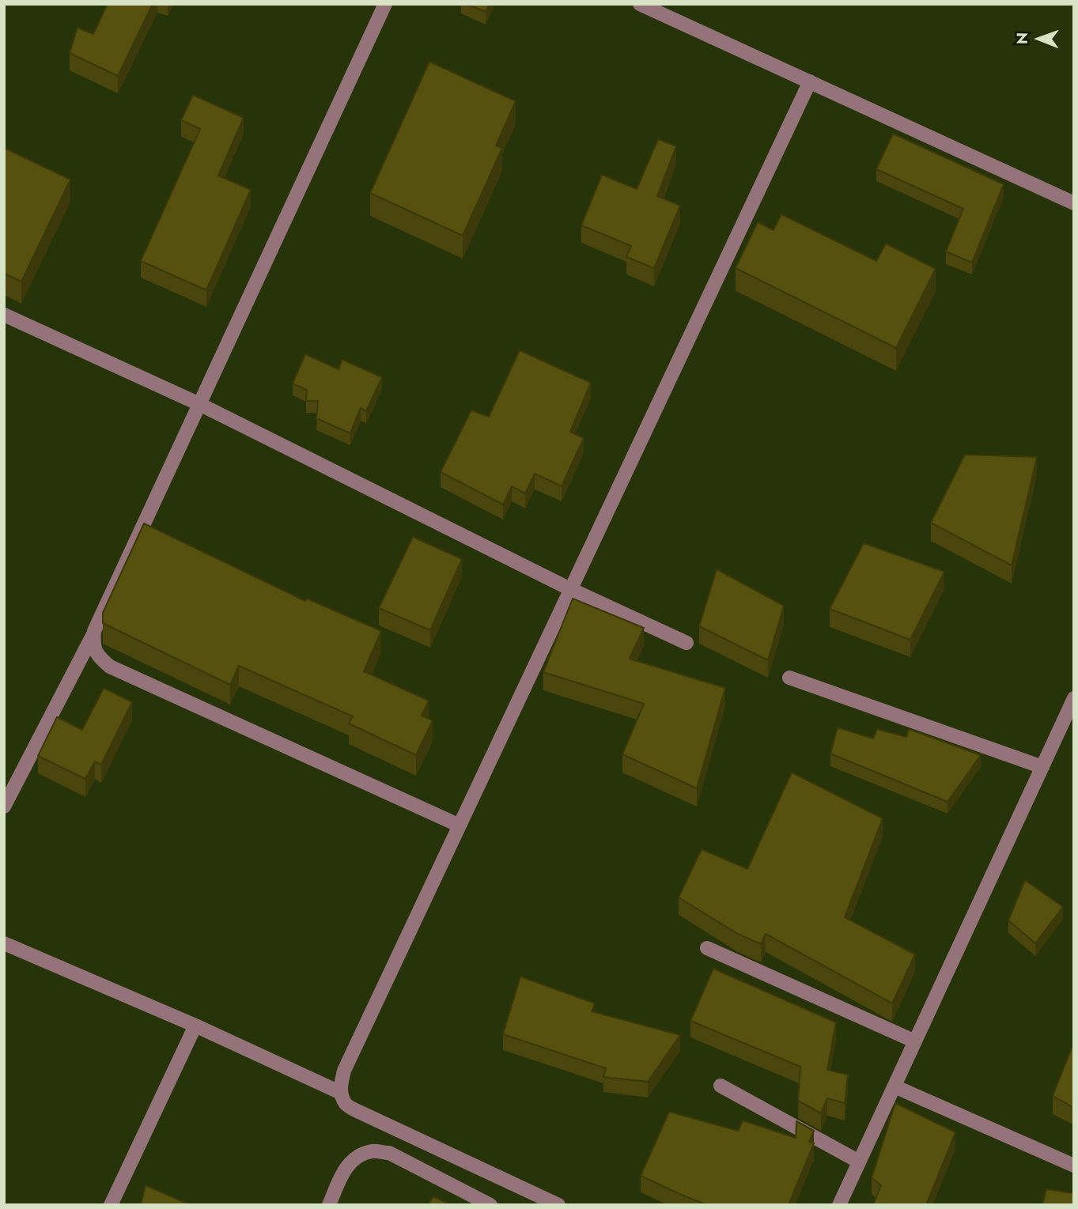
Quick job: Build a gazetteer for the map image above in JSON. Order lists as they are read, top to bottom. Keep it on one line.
{"north":"left"}
